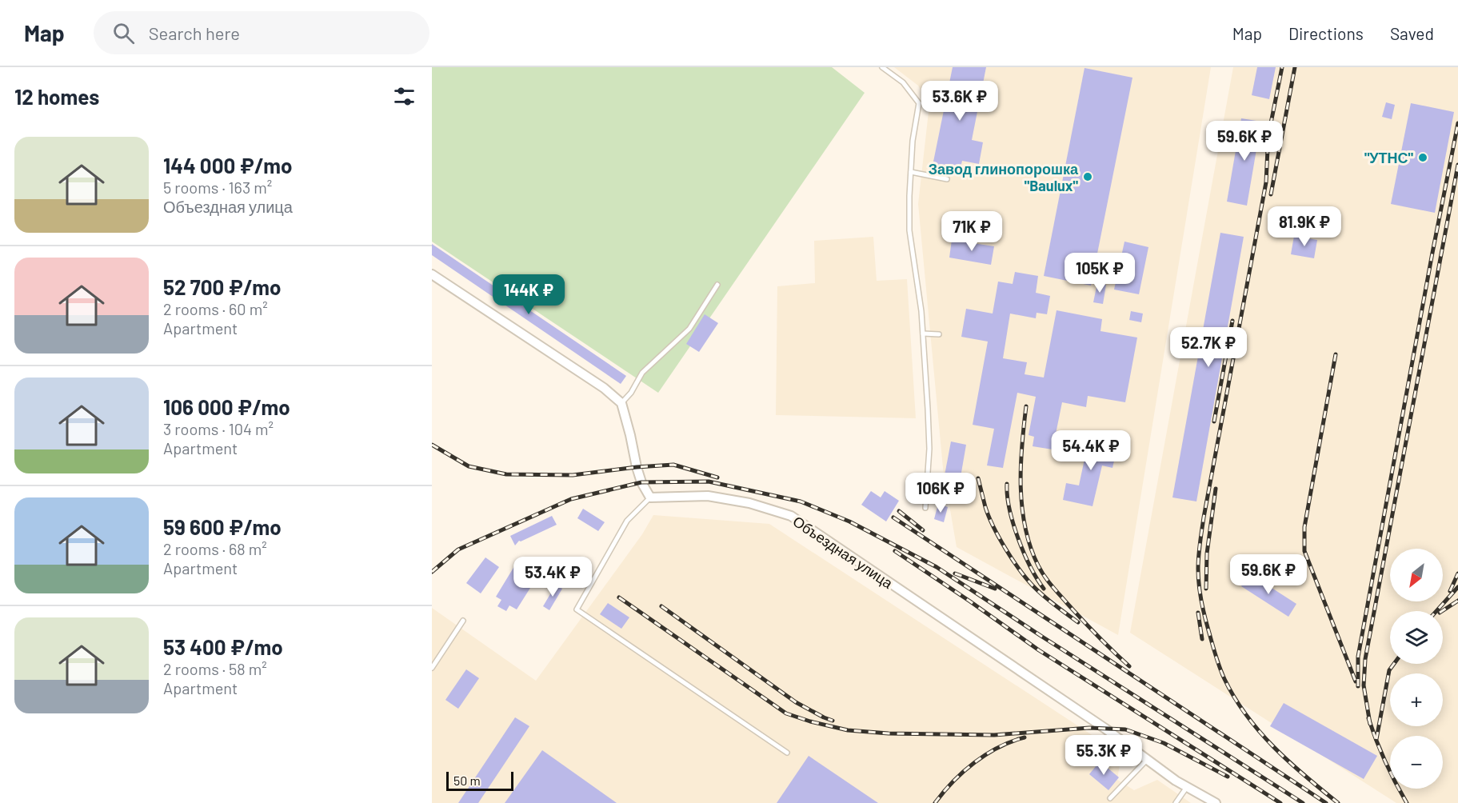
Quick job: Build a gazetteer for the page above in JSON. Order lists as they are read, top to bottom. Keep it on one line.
{"streets":{"street":["Объездная улица"]},"places":["\"УТНС\"","Завод глинопорошка \"Baulux\""],"scale_bar":"50 m","north":"bottom left","page":{"header":"Map","search":"Search here","nav":["Map","Directions","Saved"],"heading":"12 homes","price":["53.6K ₽","59.6K ₽","81.9K ₽","71K ₽","105K ₽","144K ₽","52.7K ₽","54.4K ₽","106K ₽","59.6K ₽","53.4K ₽","55.3K ₽"],"list":[{"name":"144 000 ₽/mo","note":"5 rooms · 163 m² · Объездная улица"},{"name":"52 700 ₽/mo","note":"2 rooms · 60 m² · Apartment"},{"name":"106 000 ₽/mo","note":"3 rooms · 104 m² · Apartment"},{"name":"59 600 ₽/mo","note":"2 rooms · 68 m² · Apartment"},{"name":"53 400 ₽/mo","note":"2 rooms · 58 m² · Apartment"}],"map_buttons":["+","−"],"scale":"50 m"}}
